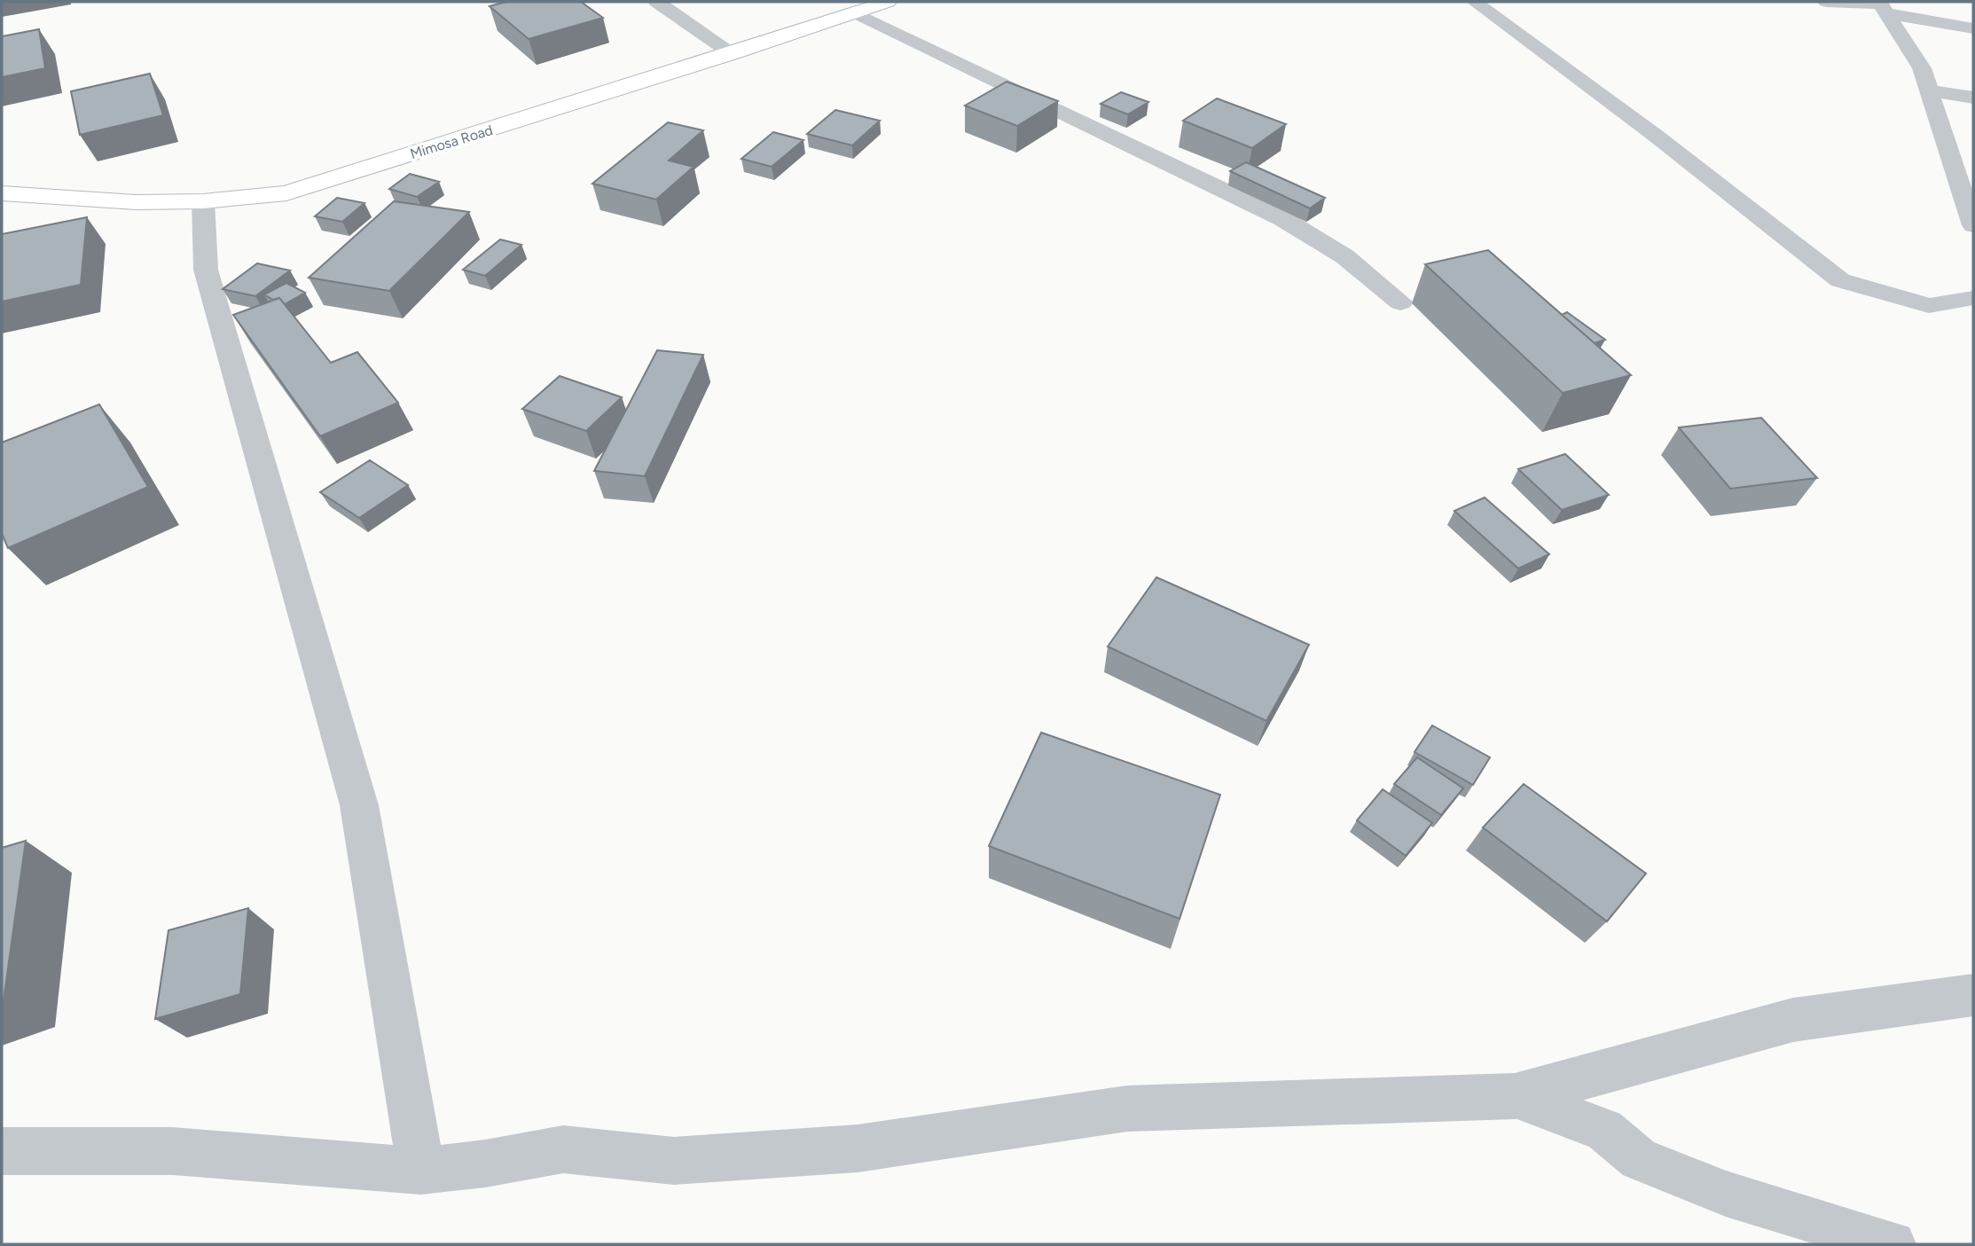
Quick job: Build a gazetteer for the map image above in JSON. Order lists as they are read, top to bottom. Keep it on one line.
{"streets":{"street":["Mimosa Road"]}}
